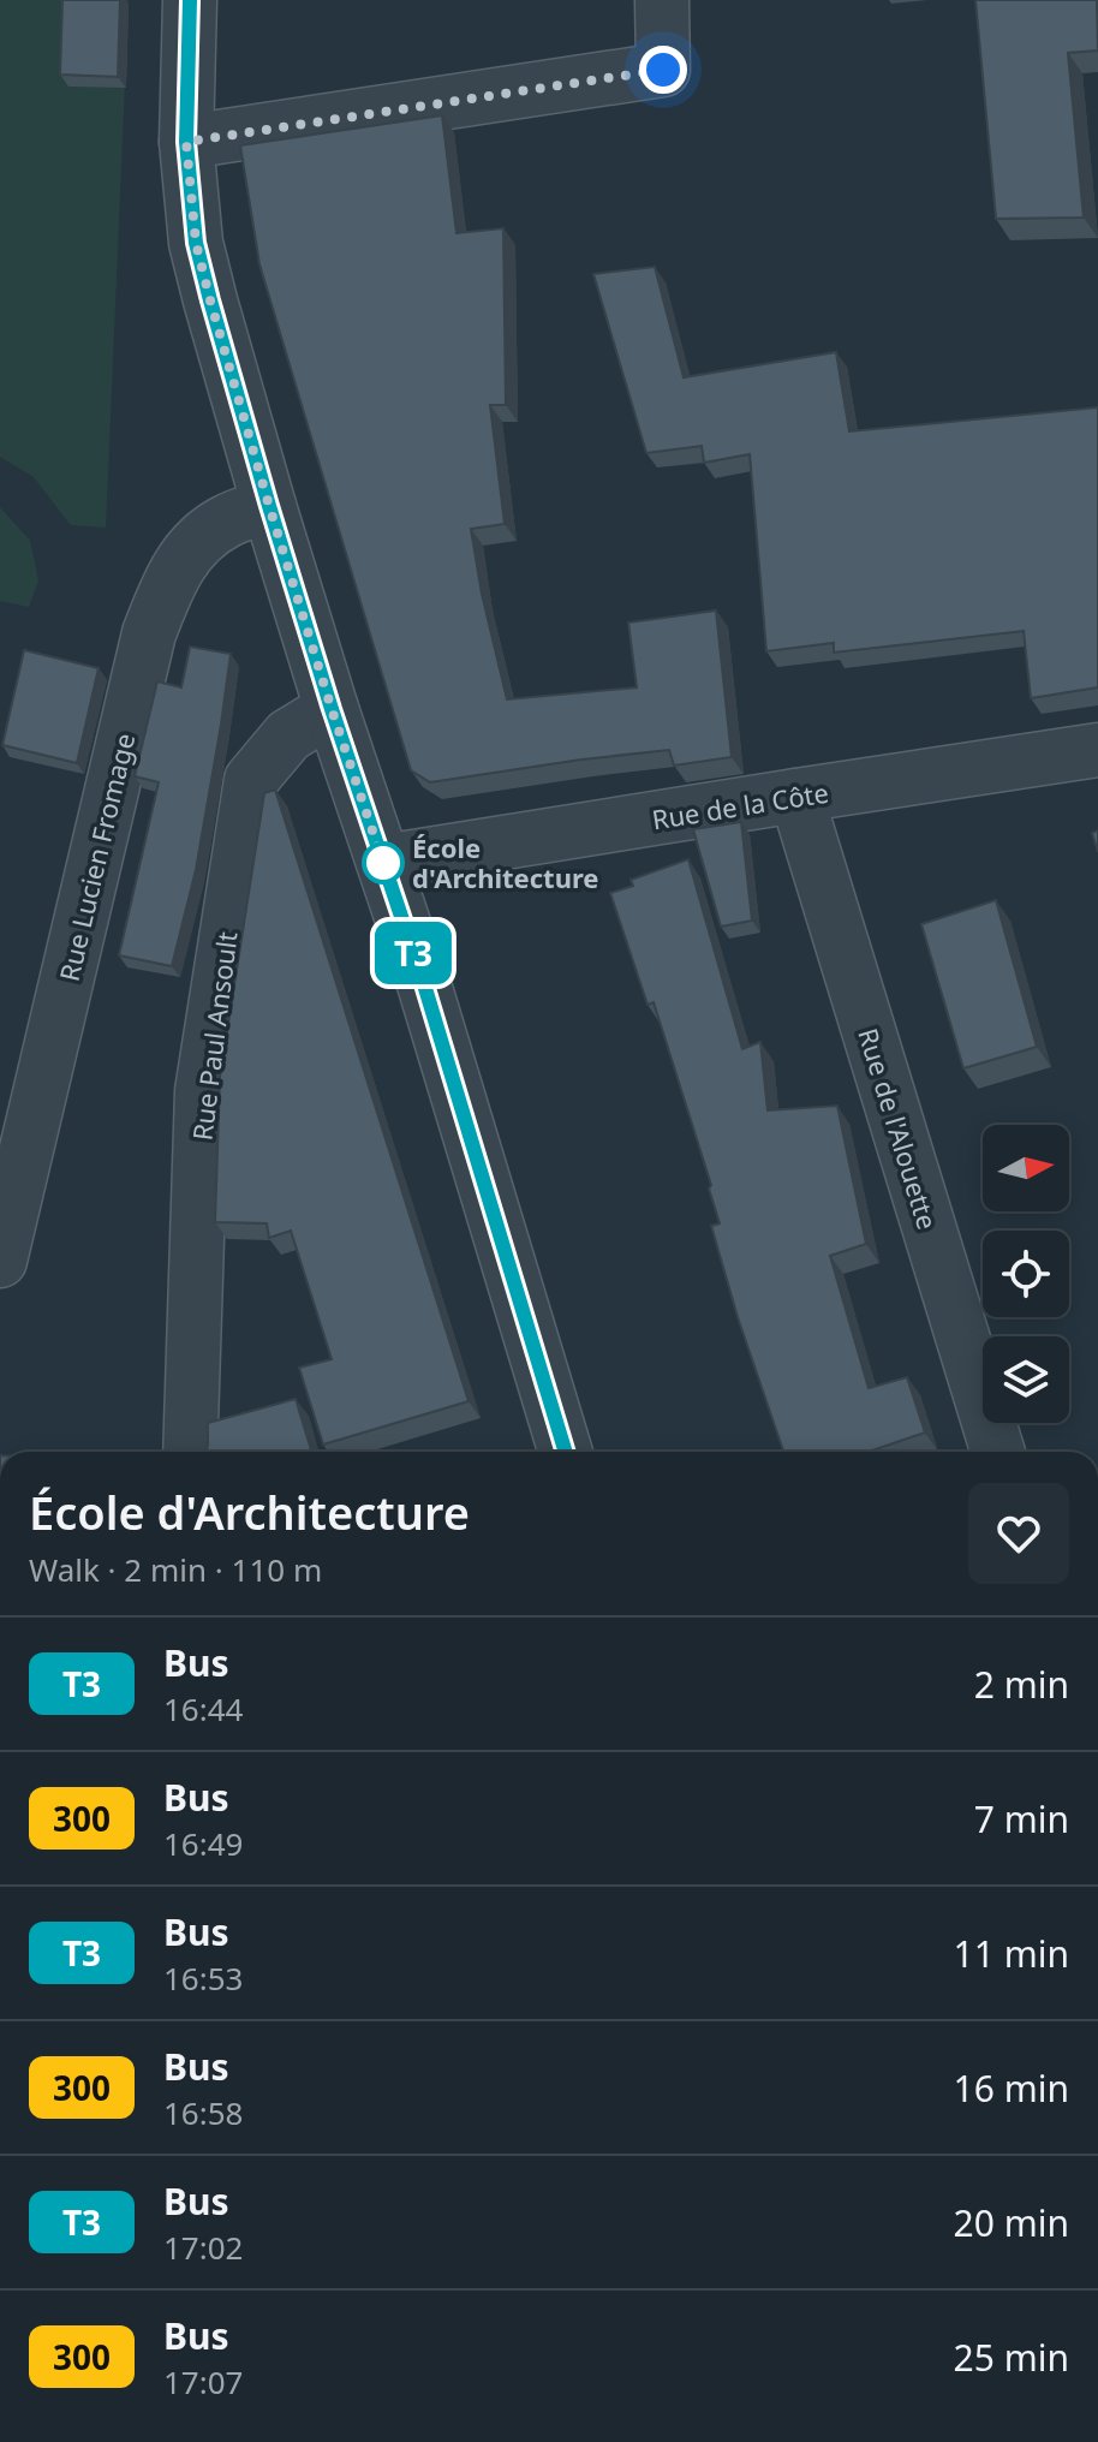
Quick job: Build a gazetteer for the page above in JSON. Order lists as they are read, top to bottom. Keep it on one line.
{"streets":{"street":["Rue de la Côte","Rue Lucien Fromage","Rue Paul Ansoult","Rue de l'Alouette"]},"crossings":[["Rue de la Côte","Rue de l'Alouette"]],"places":["École d'Architecture"],"lines":["bus line T3"],"north":"right","page":{"on_map":"T3","heading":["École d'Architecture","Walk · 2 min · 110 m"],"list":[{"mark":"T3","name":"Bus","note":"16:44","value":"2 min"},{"mark":"300","name":"Bus","note":"16:49","value":"7 min"},{"mark":"T3","name":"Bus","note":"16:53","value":"11 min"},{"mark":"300","name":"Bus","note":"16:58","value":"16 min"},{"mark":"T3","name":"Bus","note":"17:02","value":"20 min"},{"mark":"300","name":"Bus","note":"17:07","value":"25 min"}]}}
